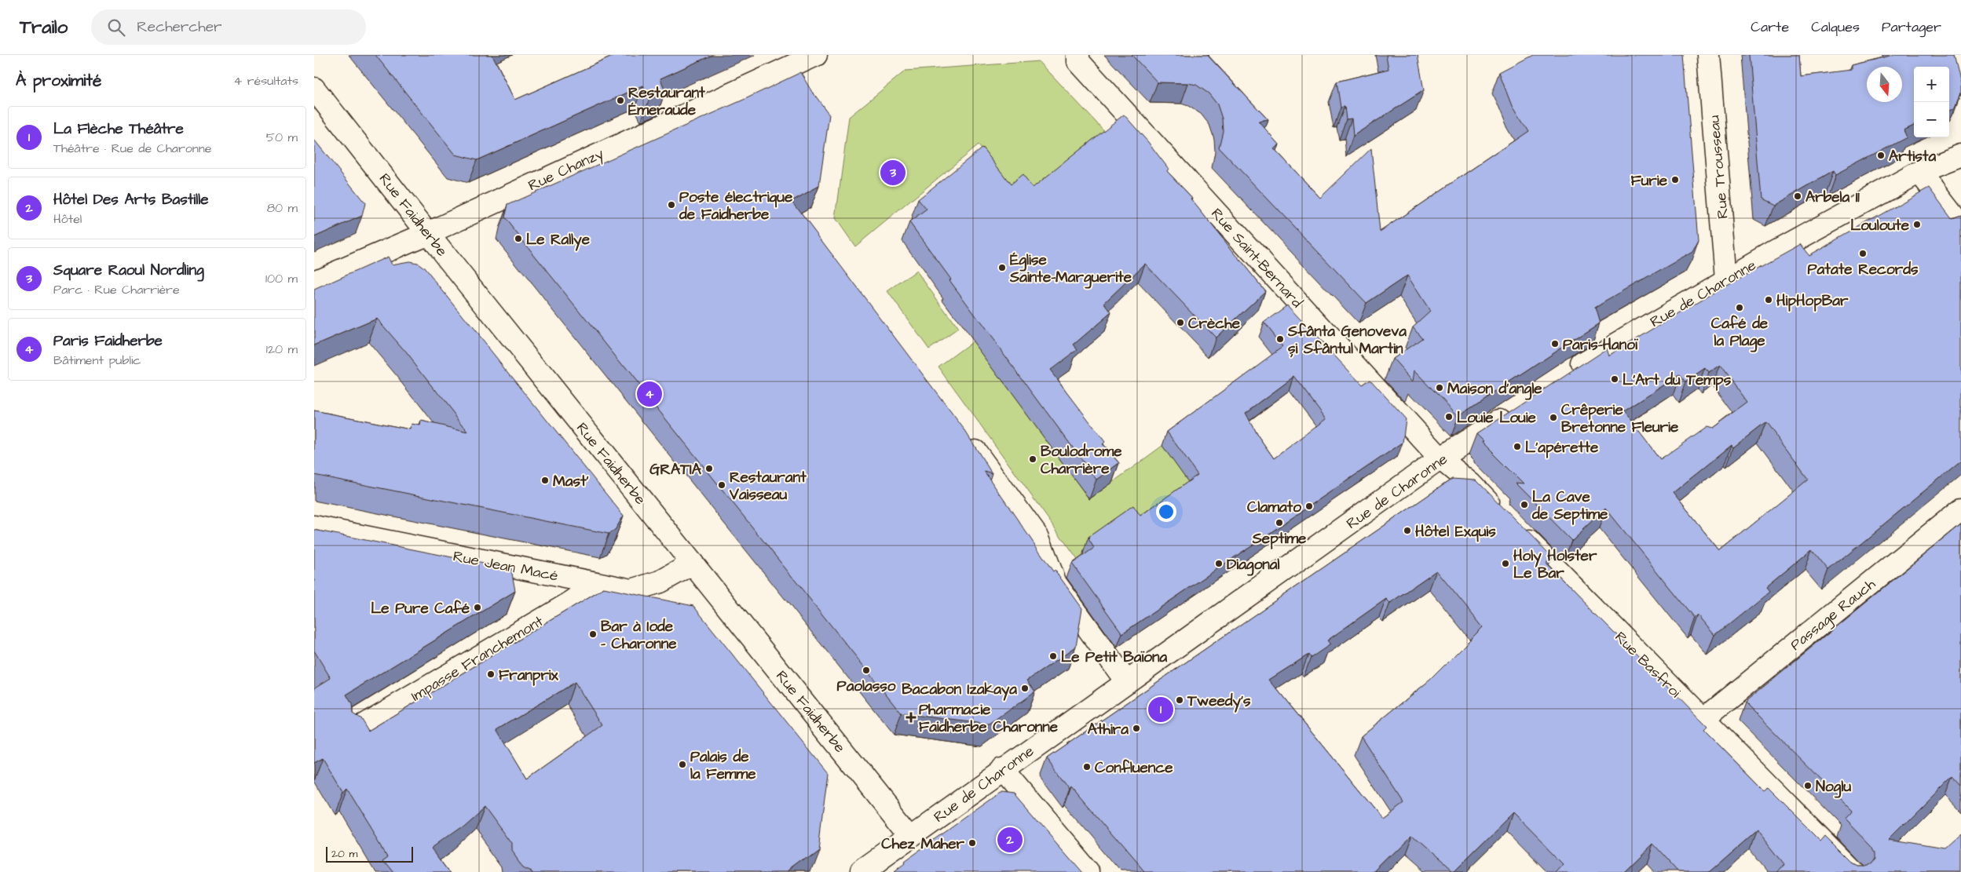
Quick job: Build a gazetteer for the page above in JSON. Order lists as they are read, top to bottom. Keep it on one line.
{"streets":{"street":["Rue Trousseau","Rue Chanzy","Rue Faidherbe","Rue Saint-Bernard","Rue de Charonne","Rue Jean Macé","Passage Rauch","Impasse Franchemont","Rue Basfroi"]},"crossings":[["Rue Trousseau","Rue de Charonne"],["Rue Chanzy","Rue Faidherbe"],["Rue Faidherbe","Rue de Charonne"],["Rue Faidherbe","Rue Jean Macé"],["Rue Saint-Bernard","Rue de Charonne"],["Rue Saint-Bernard","Rue Basfroi"],["Rue de Charonne","Rue Basfroi"],["Rue Jean Macé","Impasse Franchemont"],["Passage Rauch","Rue Basfroi"]],"places":{"other":["Restaurant Émeraude","Artista","Furie","Arbela 11","Poste électrique de Faidherbe","Louloute","Le Rallye","Patate Records","Église Sainte-Marguerite","HipHopBar","Café de la Plage","Crèche","Sfânta Genoveva și Sfântul Martin","Paris-Hanoï","L’Art du Temps","Maison d'angle","Louie Louie","Crêperie Bretonne Fleurie","L’apérette","Boulodrome Charrière","GRATIA","Mast'","Restaurant Vaisseau","La Cave de Septime","Clamato","Septime","Hôtel Exquis","Diagonal","Holy Holster Le Bar","Le Pure Café","Bar à Iode - Charonne","Le Petit Baïona","Paolasso","Franprix","Bacabon Izakaya","Tweedy's","Athira","Palais de la Femme","Confluence","Noglu","Chez Maher"],"health":["Pharmacie Faidherbe Charonne"]},"scale_bar":"20 m","north":"bottom","page":{"header":"Trailo","search":"Rechercher","nav":["Carte","Calques","Partager"],"heading":["À proximité","4 résultats"],"map_buttons":["+","−"],"list":[{"mark":"1","name":"La Flèche Théâtre","note":"Théâtre · Rue de Charonne","value":"50 m"},{"mark":"2","name":"Hôtel Des Arts Bastille","note":"Hôtel","value":"80 m"},{"mark":"3","name":"Square Raoul Nordling","note":"Parc · Rue Charrière","value":"100 m"},{"mark":"4","name":"Paris Faidherbe","note":"Bâtiment public","value":"120 m"}],"pins":["3","4","1","2"],"scale":"20 m"}}
